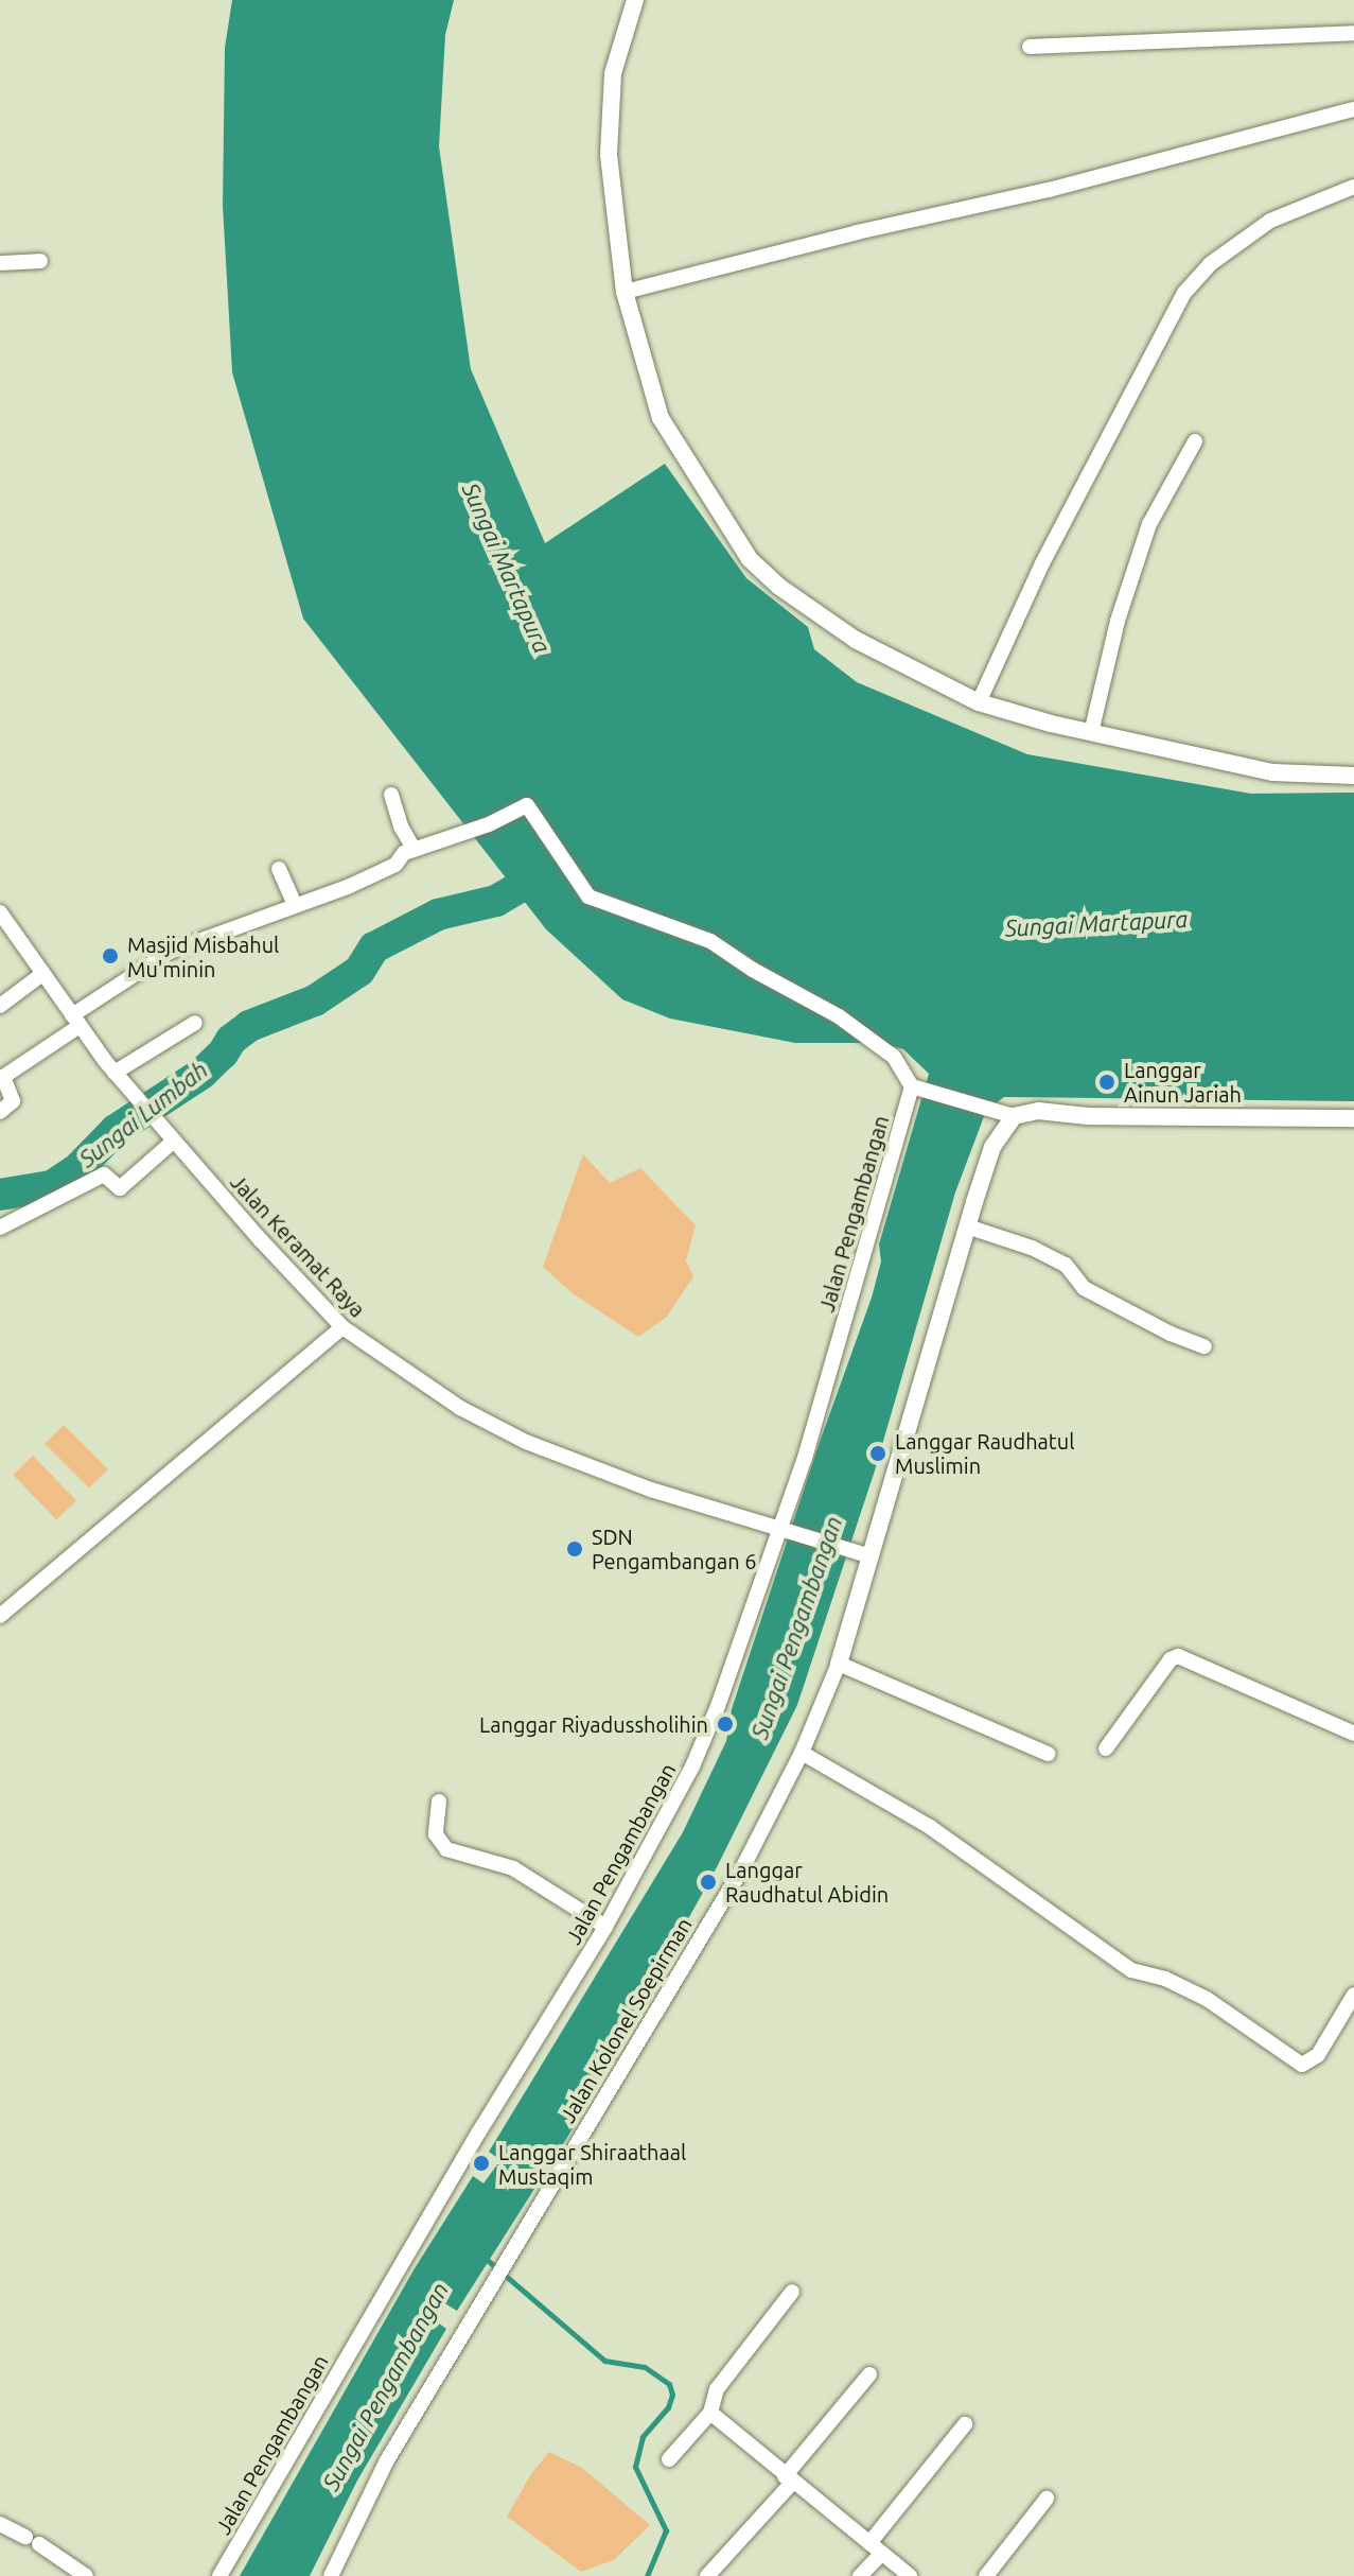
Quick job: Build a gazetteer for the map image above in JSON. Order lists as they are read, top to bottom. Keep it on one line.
{"streets":{"street":["Jalan Pengambangan","Jalan Keramat Raya","Jalan Kolonel Soepirman"]},"crossings":[["Jalan Pengambangan","Jalan Keramat Raya"],["Jalan Keramat Raya","Jalan Kolonel Soepirman"]],"water":["Sungai Martapura","Sungai Lumbah","Sungai Pengambangan"],"places":["Masjid Misbahul Mu'minin","Langgar Ainun Jariah","Langgar Raudhatul Muslimin","SDN Pengambangan 6","Langgar Riyadussholihin","Langgar Raudhatul Abidin","Langgar Shiraathaal Mustaqim"]}
